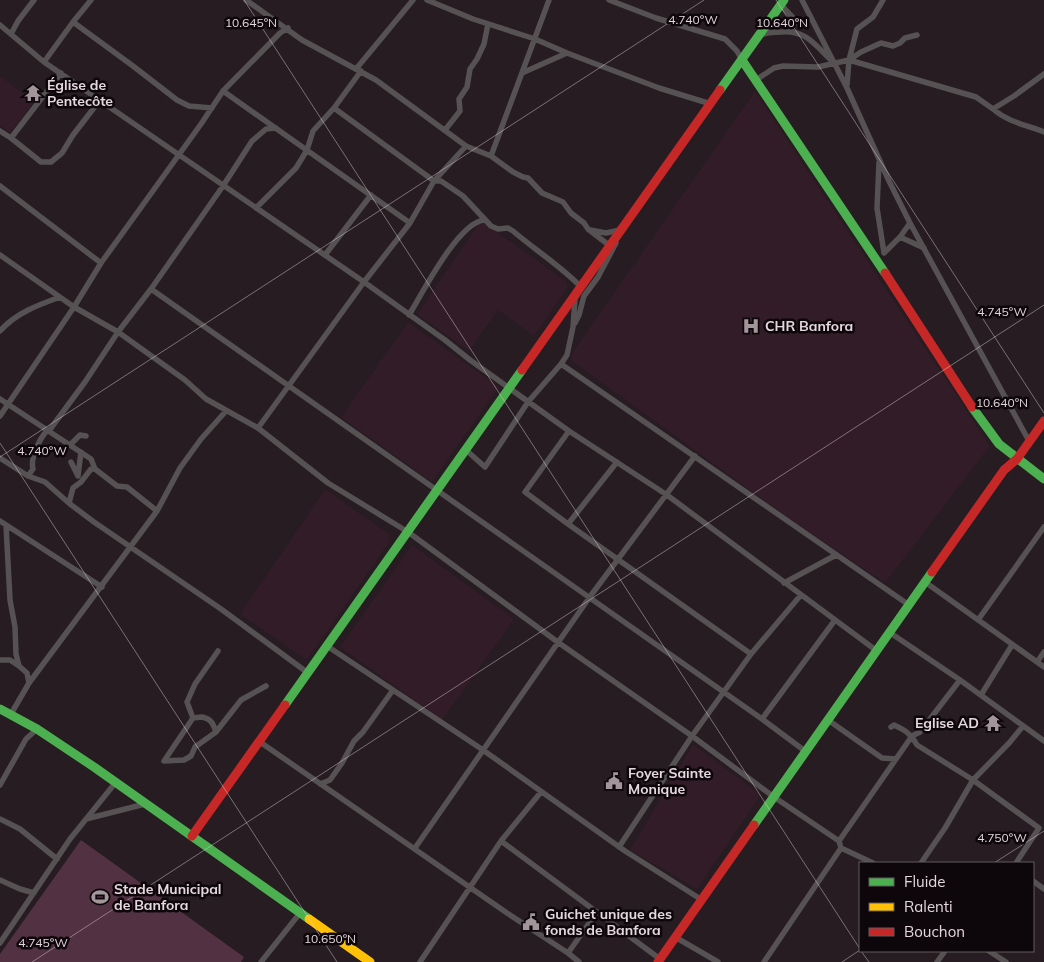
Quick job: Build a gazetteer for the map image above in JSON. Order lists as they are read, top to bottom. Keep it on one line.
{"places":{"temple":["Église de Pentecôte","Eglise AD"],"hospital":["CHR Banfora"],"public building":["Foyer Sainte Monique","Guichet unique des fonds de Banfora"],"sports":["Stade Municipal de Banfora"]},"legend":["Fluide","Ralenti","Bouchon"],"coordinates":["4.740°W","10.645°N","10.640°N","4.745°W","4.750°W","10.650°N"]}
